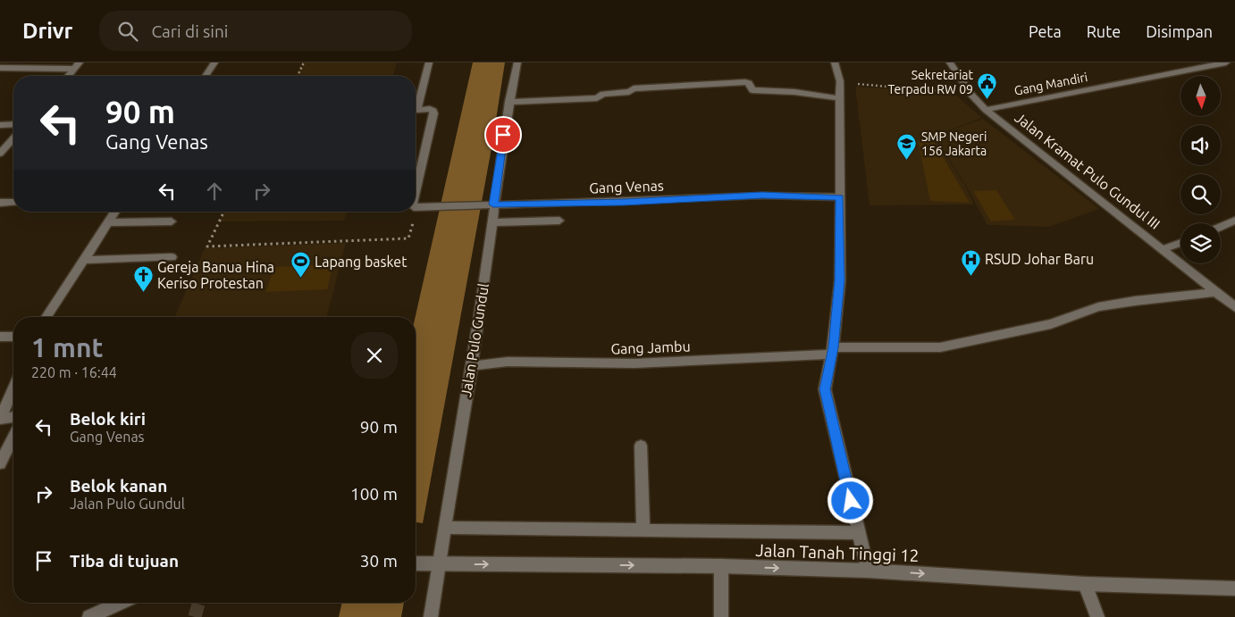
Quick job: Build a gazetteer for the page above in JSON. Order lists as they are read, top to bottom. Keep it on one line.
{"streets":{"street":["Gang Mandiri","Jalan Kramat Pulo Gundul III","Gang Venas","Jalan Pulo Gundul","Gang Jambu","Jalan Tanah Tinggi 12"]},"crossings":[["Gang Mandiri","Jalan Kramat Pulo Gundul III"],["Gang Venas","Jalan Pulo Gundul"],["Jalan Pulo Gundul","Gang Jambu"],["Jalan Pulo Gundul","Jalan Tanah Tinggi 12"]],"places":{"public building":["Sekretariat Terpadu RW 09"],"school or university":["SMP Negeri 156 Jakarta"],"hospital":["RSUD Johar Baru"],"sports":["Lapang basket"],"church":["Gereja Banua Hina Keriso Protestan"]},"north":"bottom","page":{"header":"Drivr","search":"Cari di sini","nav":["Peta","Rute","Disimpan"],"turn":["90 m","Gang Venas"],"heading":["1 mnt","220 m · 16:44"],"list":[{"name":"Belok kiri","note":"Gang Venas","value":"90 m"},{"name":"Belok kanan","note":"Jalan Pulo Gundul","value":"100 m"},{"name":"Tiba di tujuan","value":"30 m"}]}}
